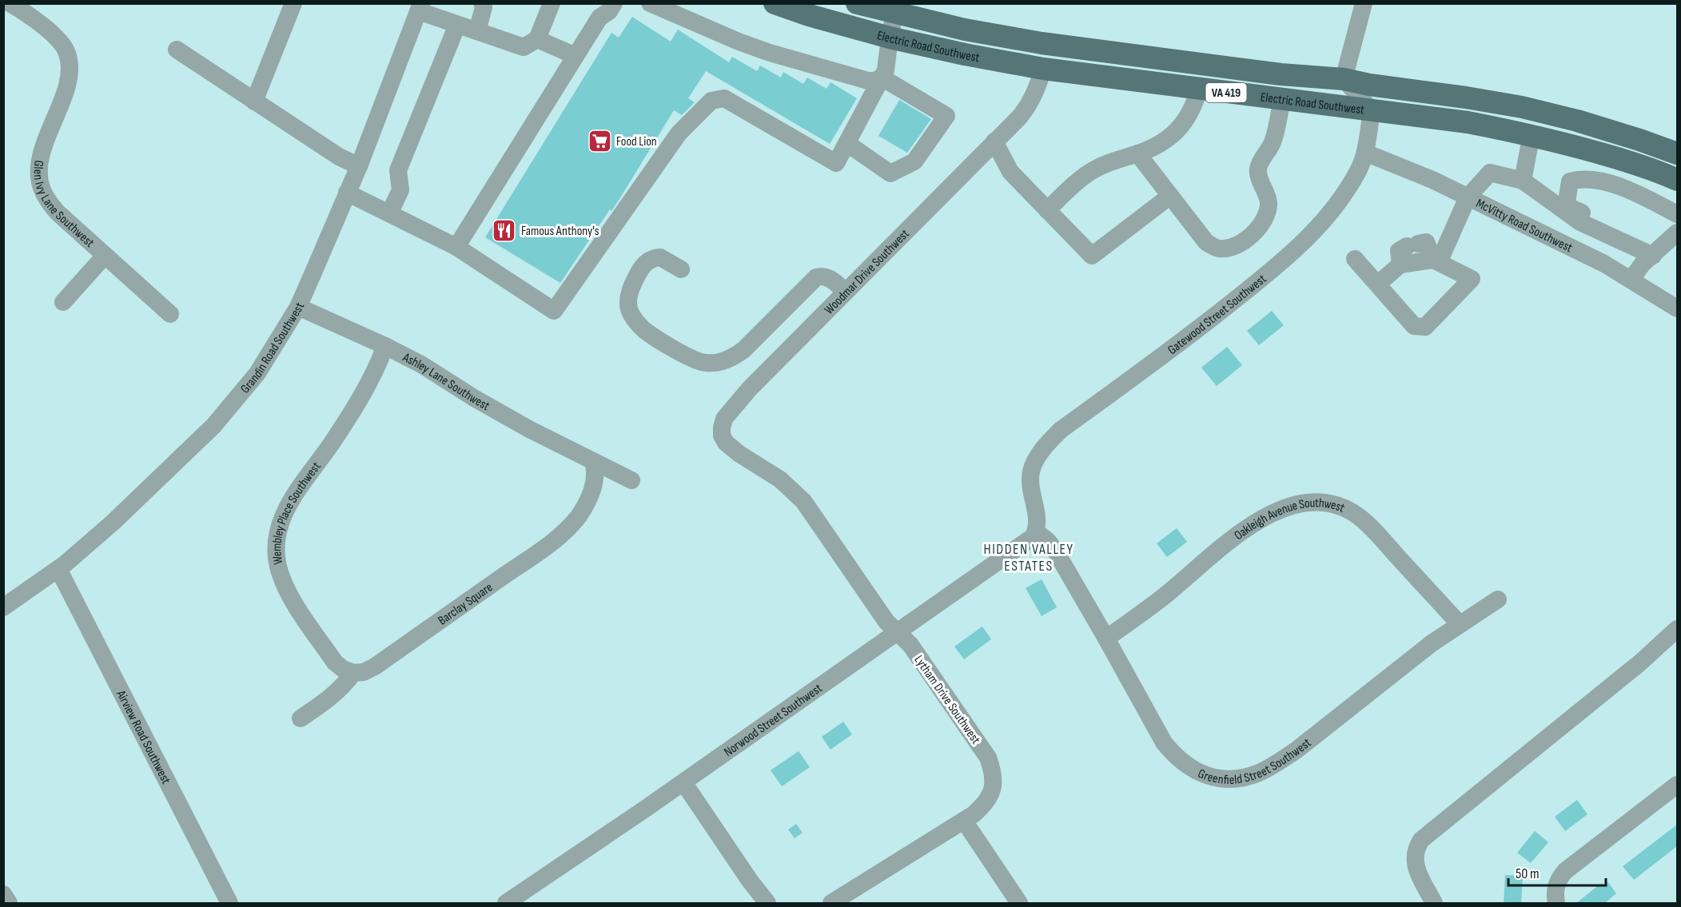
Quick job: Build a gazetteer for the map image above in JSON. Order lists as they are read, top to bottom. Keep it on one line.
{"streets":{"main road":["Electric Road Southwest","VA 419"],"street":["Glen Ivy Lane Southwest","McVitty Road Southwest","Woodmar Drive Southwest","Gatewood Street Southwest","Grandin Road Southwest","Ashley Lane Southwest","Wembley Place Southwest","Oakleigh Avenue Southwest","Barclay Square","Lytham Drive Southwest","Norwood Street Southwest","Airview Road Southwest","Greenfield Street Southwest"]},"crossings":[["Electric Road Southwest","Woodmar Drive Southwest"],["Electric Road Southwest","Gatewood Street Southwest"],["McVitty Road Southwest","Gatewood Street Southwest"],["Woodmar Drive Southwest","Lytham Drive Southwest"],["Gatewood Street Southwest","Norwood Street Southwest"],["Gatewood Street Southwest","Greenfield Street Southwest"],["Grandin Road Southwest","Ashley Lane Southwest"],["Grandin Road Southwest","Airview Road Southwest"],["Ashley Lane Southwest","Wembley Place Southwest"],["Ashley Lane Southwest","Barclay Square"],["Wembley Place Southwest","Barclay Square"],["Oakleigh Avenue Southwest","Greenfield Street Southwest"],["Lytham Drive Southwest","Norwood Street Southwest"],["Norwood Street Southwest","Greenfield Street Southwest"]],"districts":["HIDDEN VALLEY ESTATES"],"places":{"supermarket":["Food Lion"],"restaurant":["Famous Anthony's"]},"scale_bar":"50 m"}
